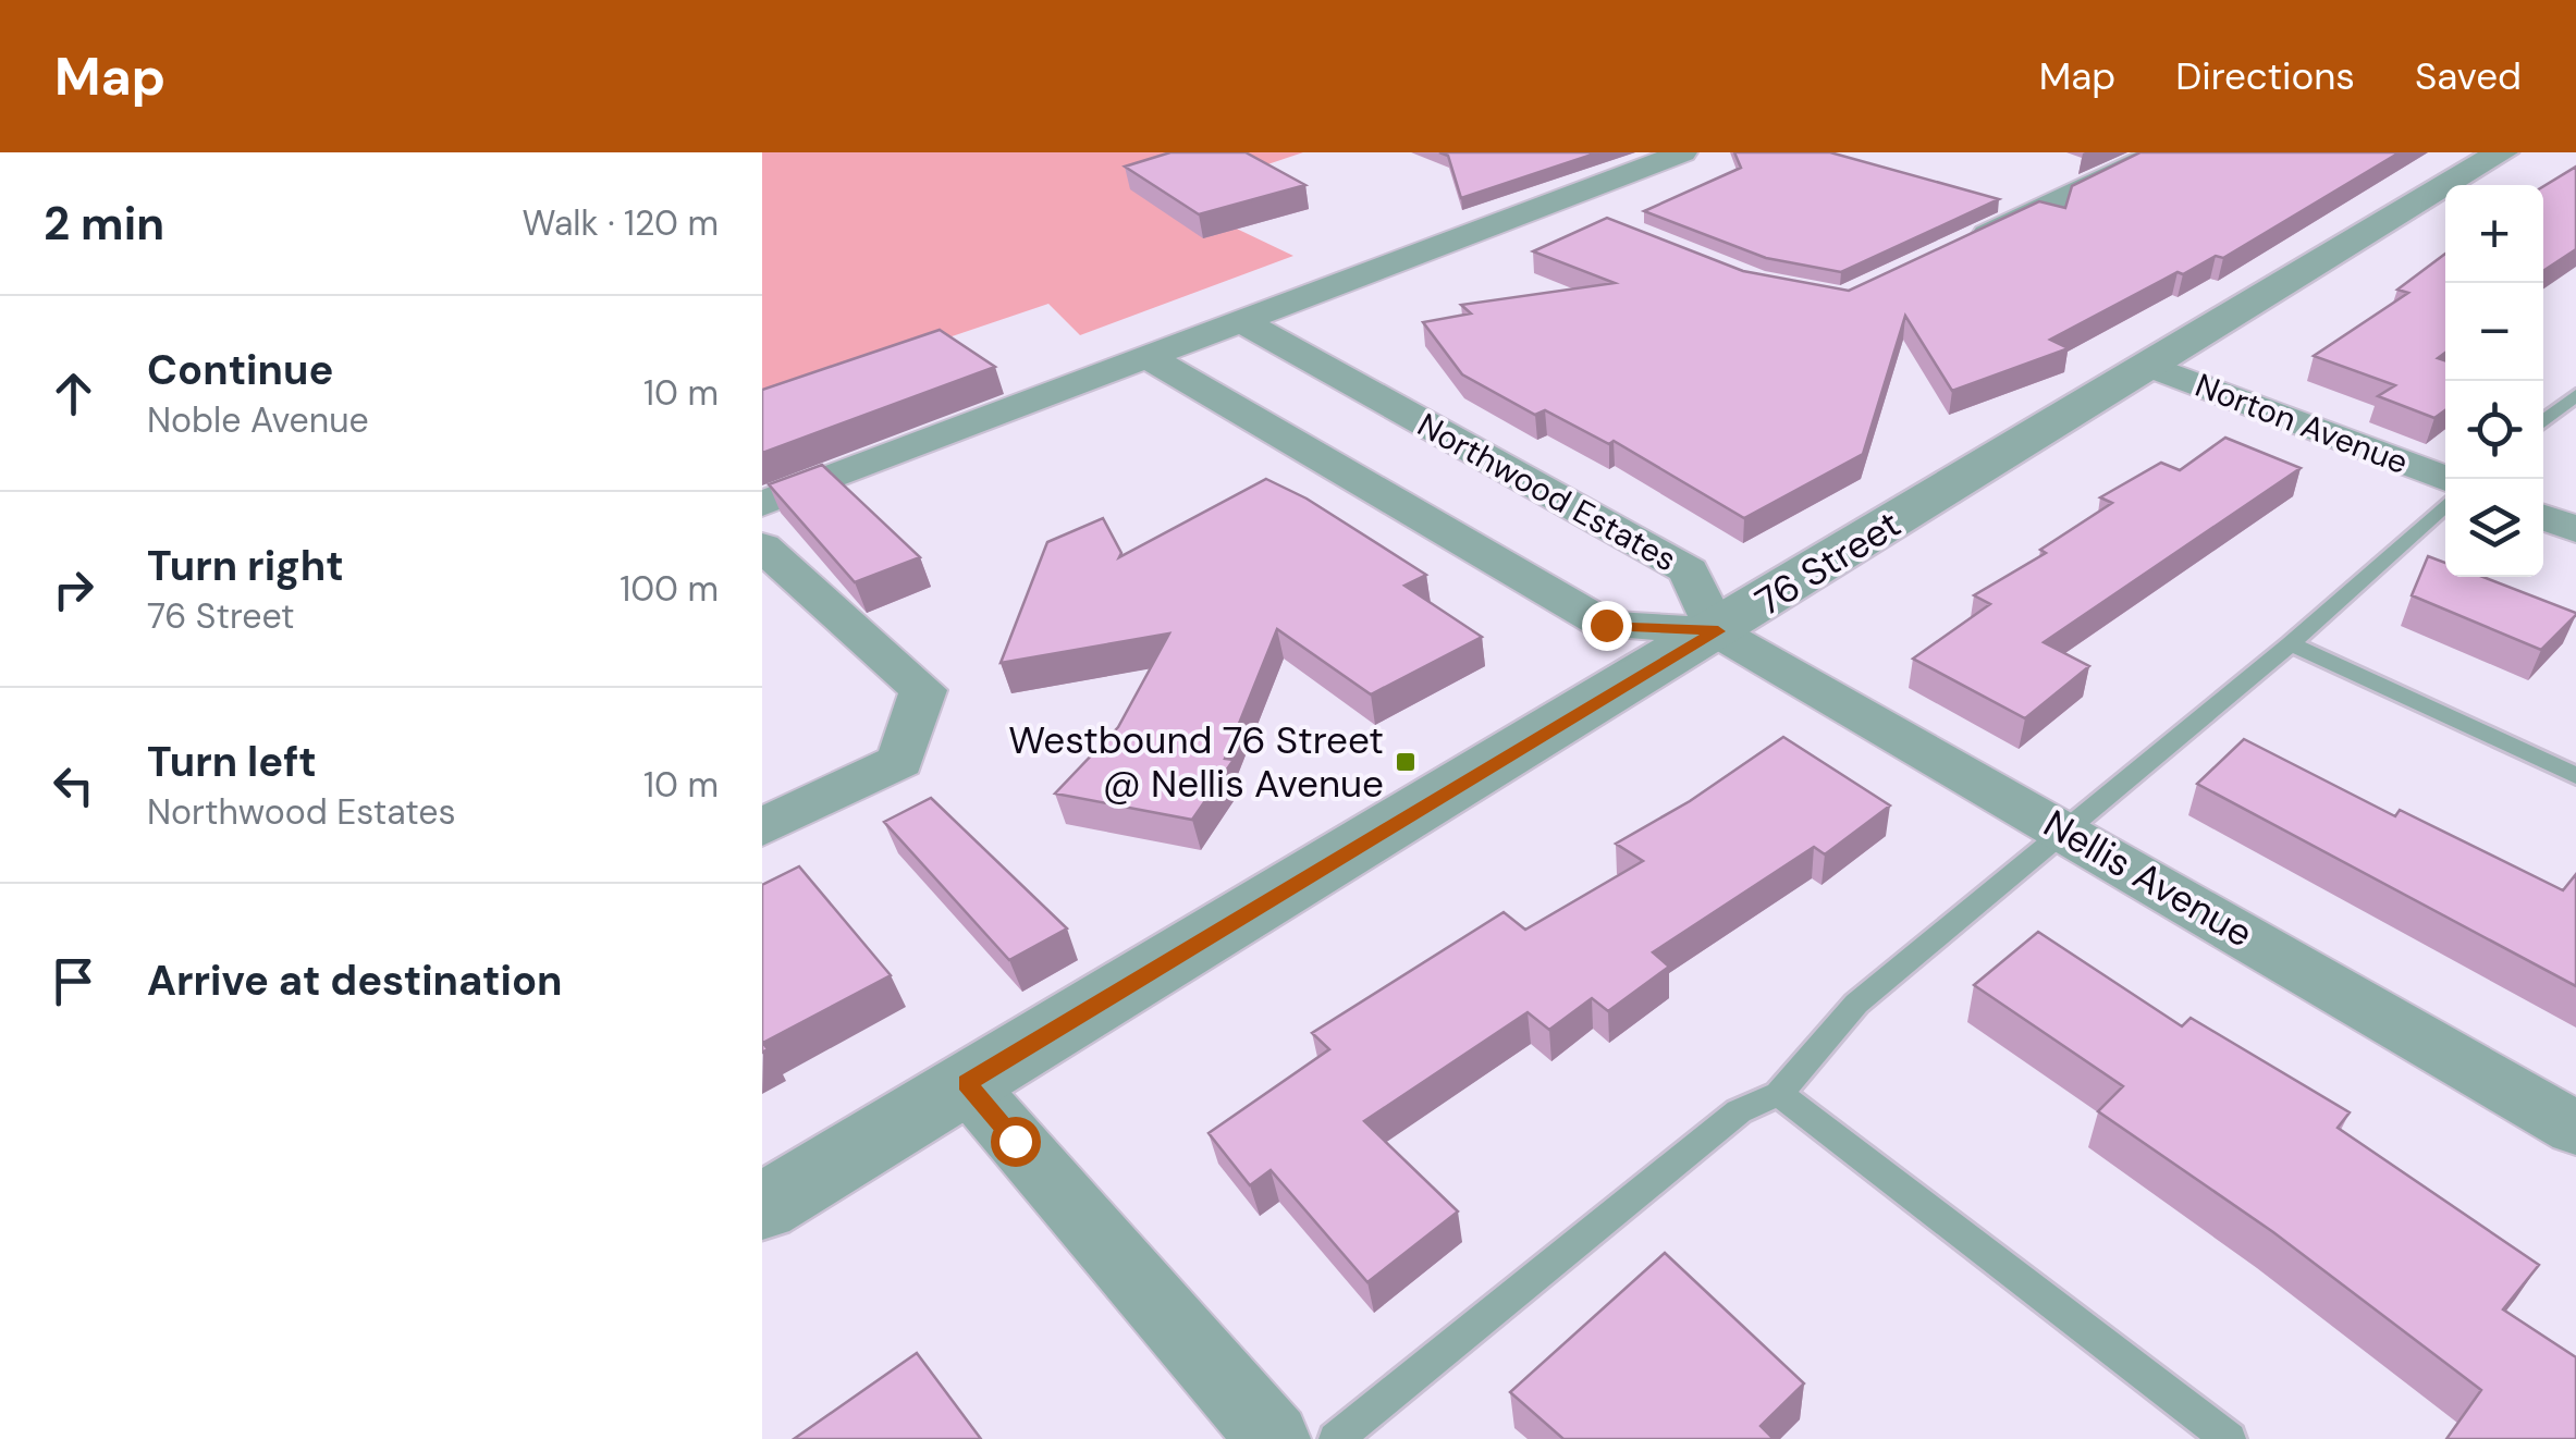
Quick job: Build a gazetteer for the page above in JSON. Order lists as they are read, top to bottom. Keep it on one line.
{"streets":{"street":["Norton Avenue","Northwood Estates","76 Street","Nellis Avenue"]},"crossings":[["Norton Avenue","76 Street"],["Northwood Estates","76 Street"],["Northwood Estates","Nellis Avenue"],["76 Street","Nellis Avenue"]],"places":{"transit":["Westbound 76 Street @ Nellis Avenue"]},"page":{"header":"Map","nav":["Map","Directions","Saved"],"heading":["2 min","Walk · 120 m"],"map_buttons":["+","−"],"list":[["Continue","Noble Avenue","10 m"],["Turn right","76 Street","100 m"],["Turn left","Northwood Estates","10 m"],"Arrive at destination"]}}
